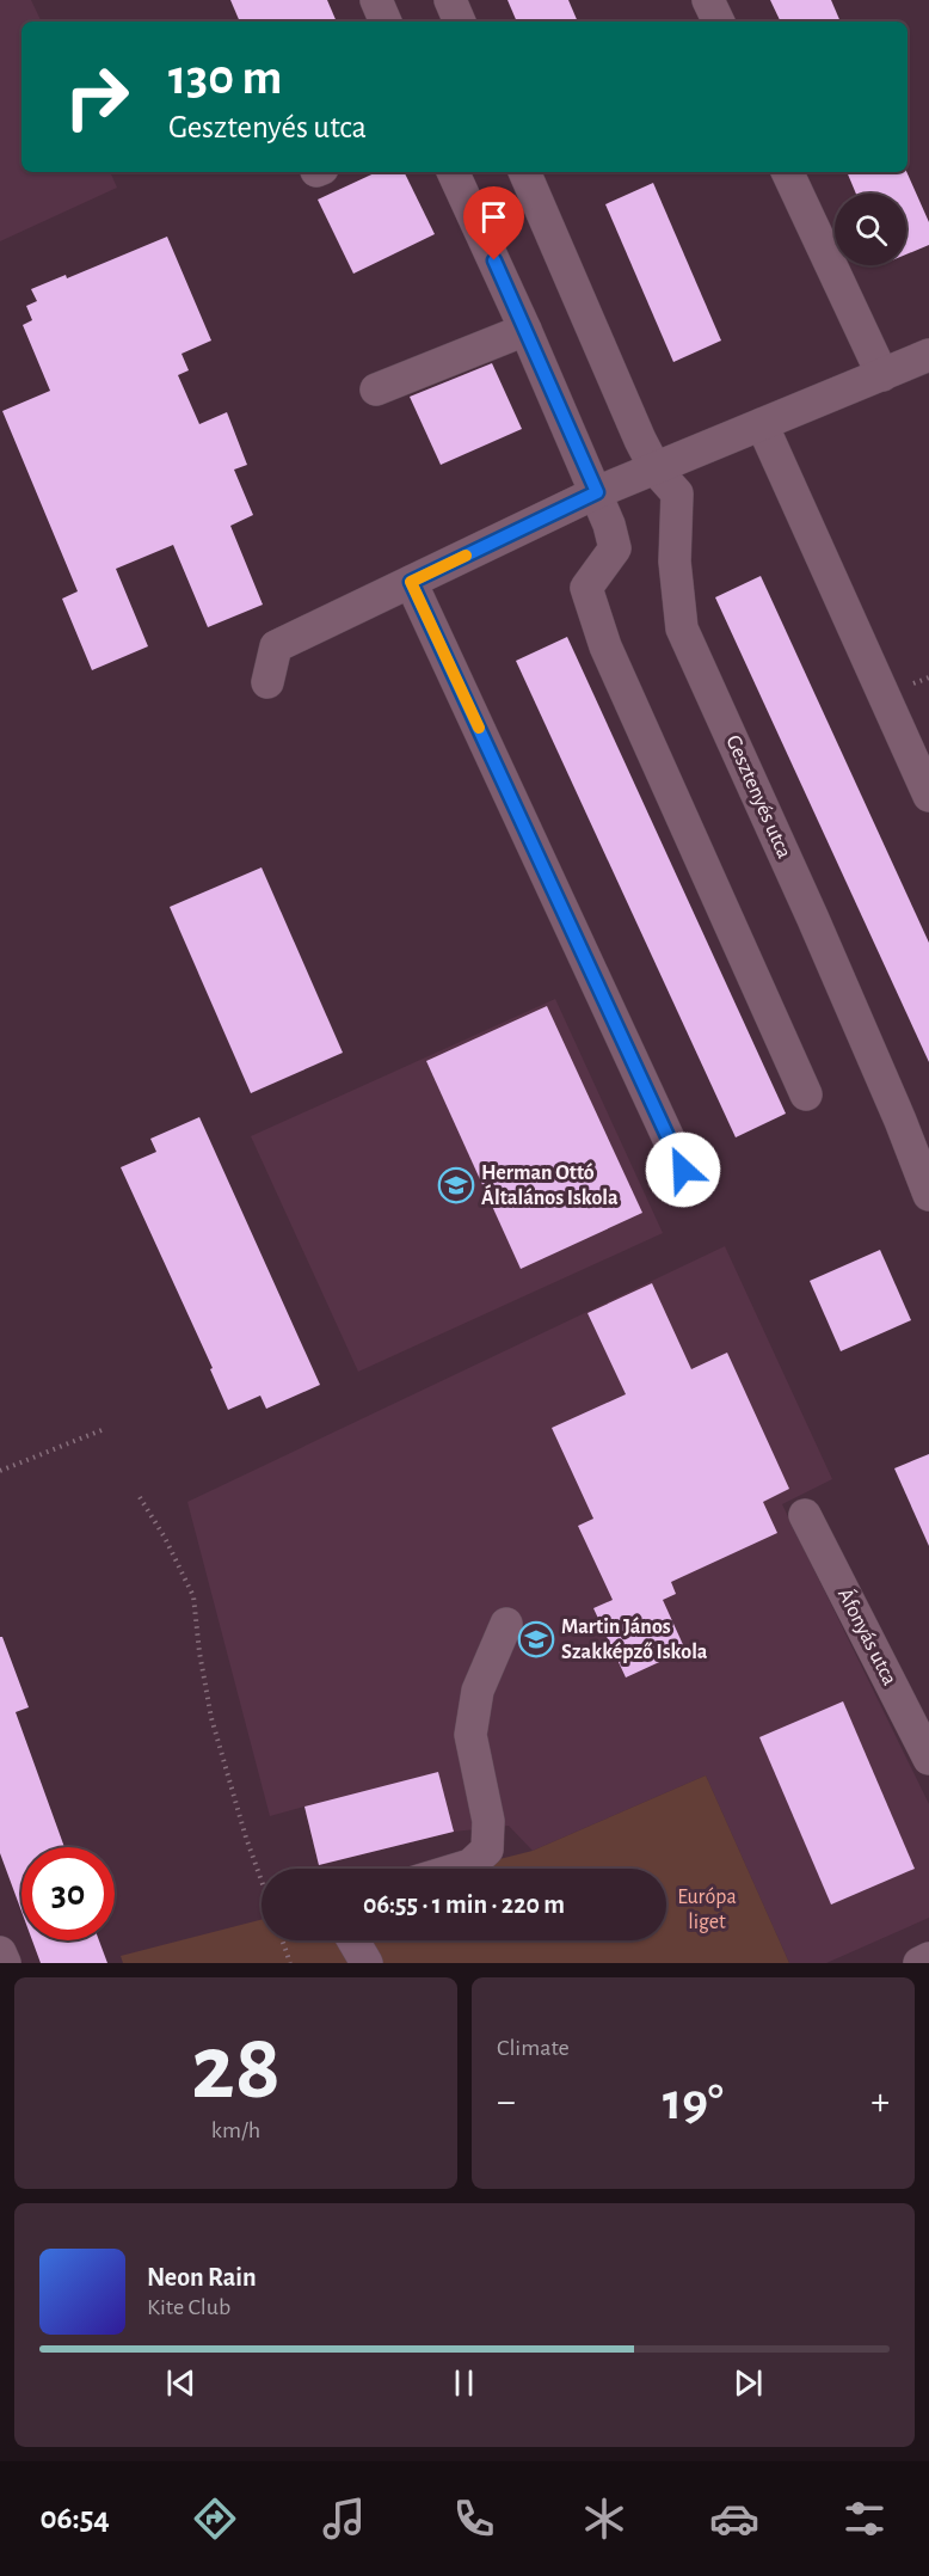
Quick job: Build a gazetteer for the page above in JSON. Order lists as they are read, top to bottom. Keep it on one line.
{"streets":{"street":["Gesztenyés utca","Áfonyás utca"]},"parks":["Európa liget"],"places":{"school or university":["Herman Ottó Általános Iskola","Martin János Szakképző Iskola"]},"page":{"turn":["130 m","Gesztenyés utca"],"limit":"30","trip":"06:55 · 1 min · 220 m","tile":[["28","km/h"],"Climate"],"heat":["−","19°","+"],"song":["Neon Rain","Kite Club"],"tabs":"06:54"}}
